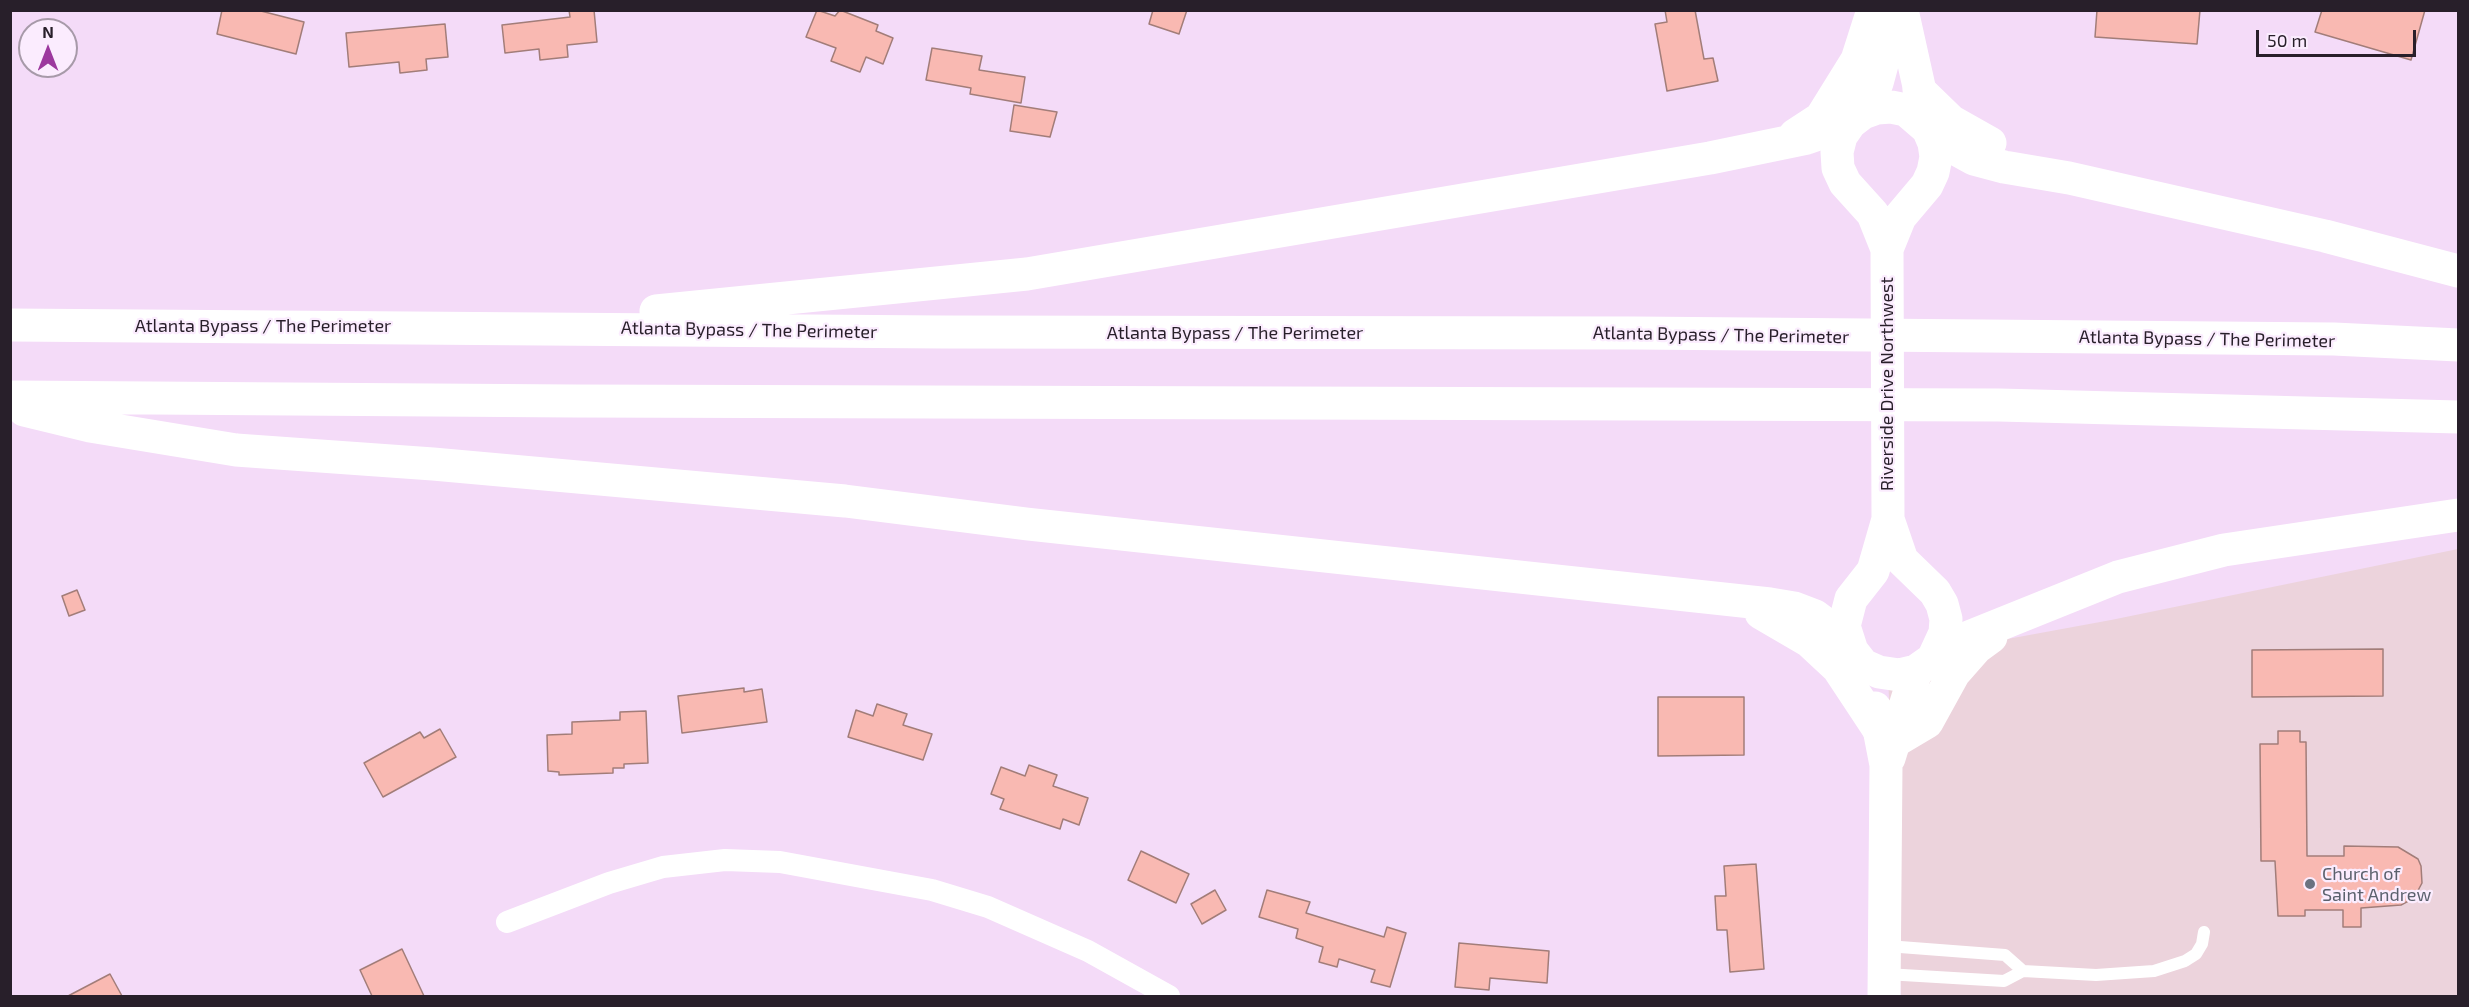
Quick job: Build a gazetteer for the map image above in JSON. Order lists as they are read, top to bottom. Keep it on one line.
{"streets":{"main road":["Atlanta Bypass / The Perimeter","Riverside Drive Northwest"]},"places":["Church of Saint Andrew"],"scale_bar":"50 m","north":"top"}
